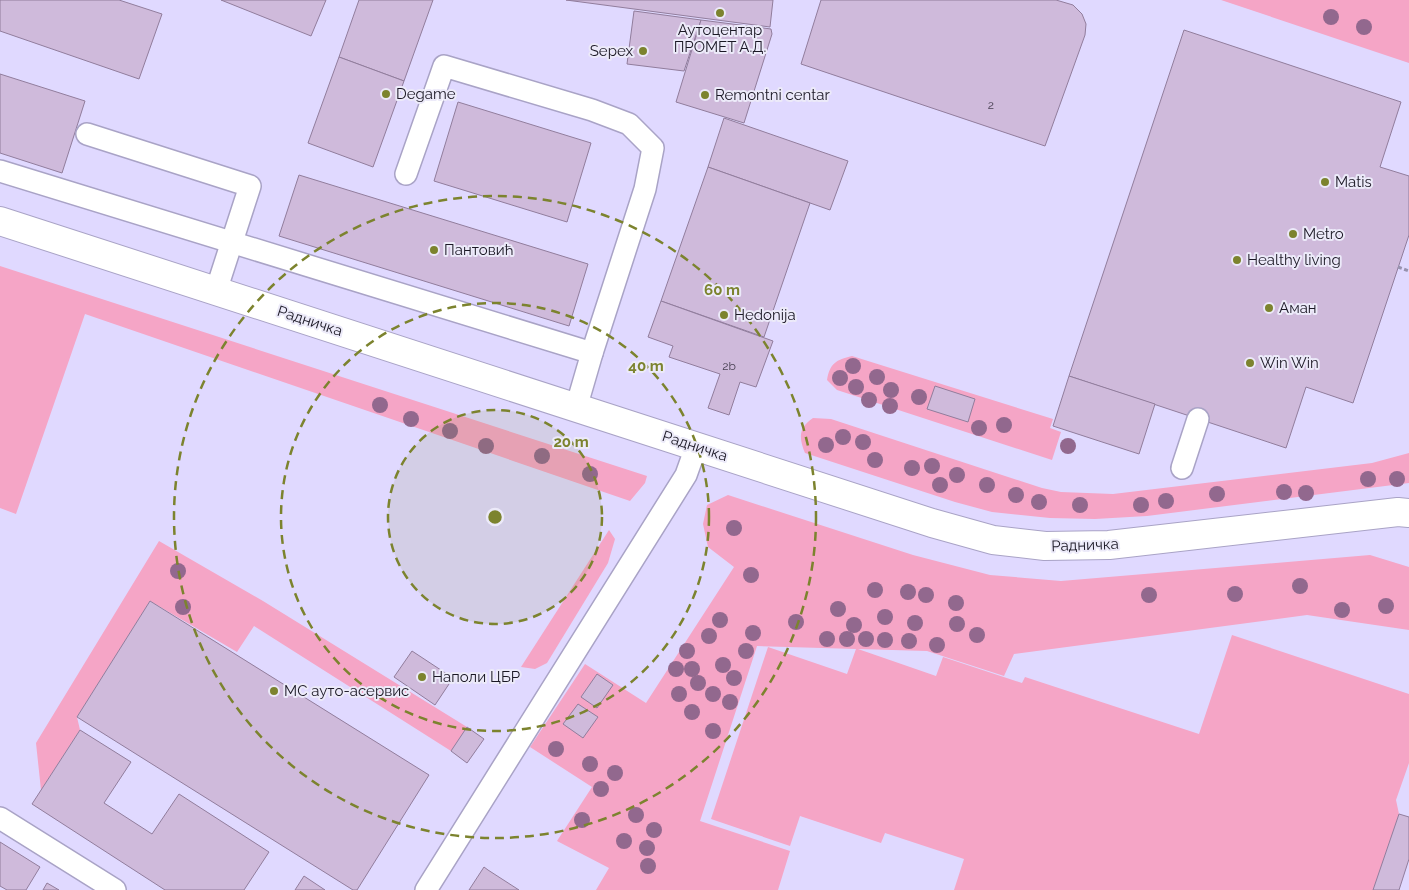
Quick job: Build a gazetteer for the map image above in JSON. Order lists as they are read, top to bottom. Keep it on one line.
{"streets":{"street":["Радничка"]},"places":["Аутоцентар ПРОМЕТ А.Д.","Sepex","Degame","Remontni centar","Matis","Metro","Пантовић","Healthy living","Аман","Hedonija","Win Win","Наполи ЦБР","МС ауто-асервис"],"house_numbers":["2","2b"],"rings":["60 m","40 m","20 m"]}
